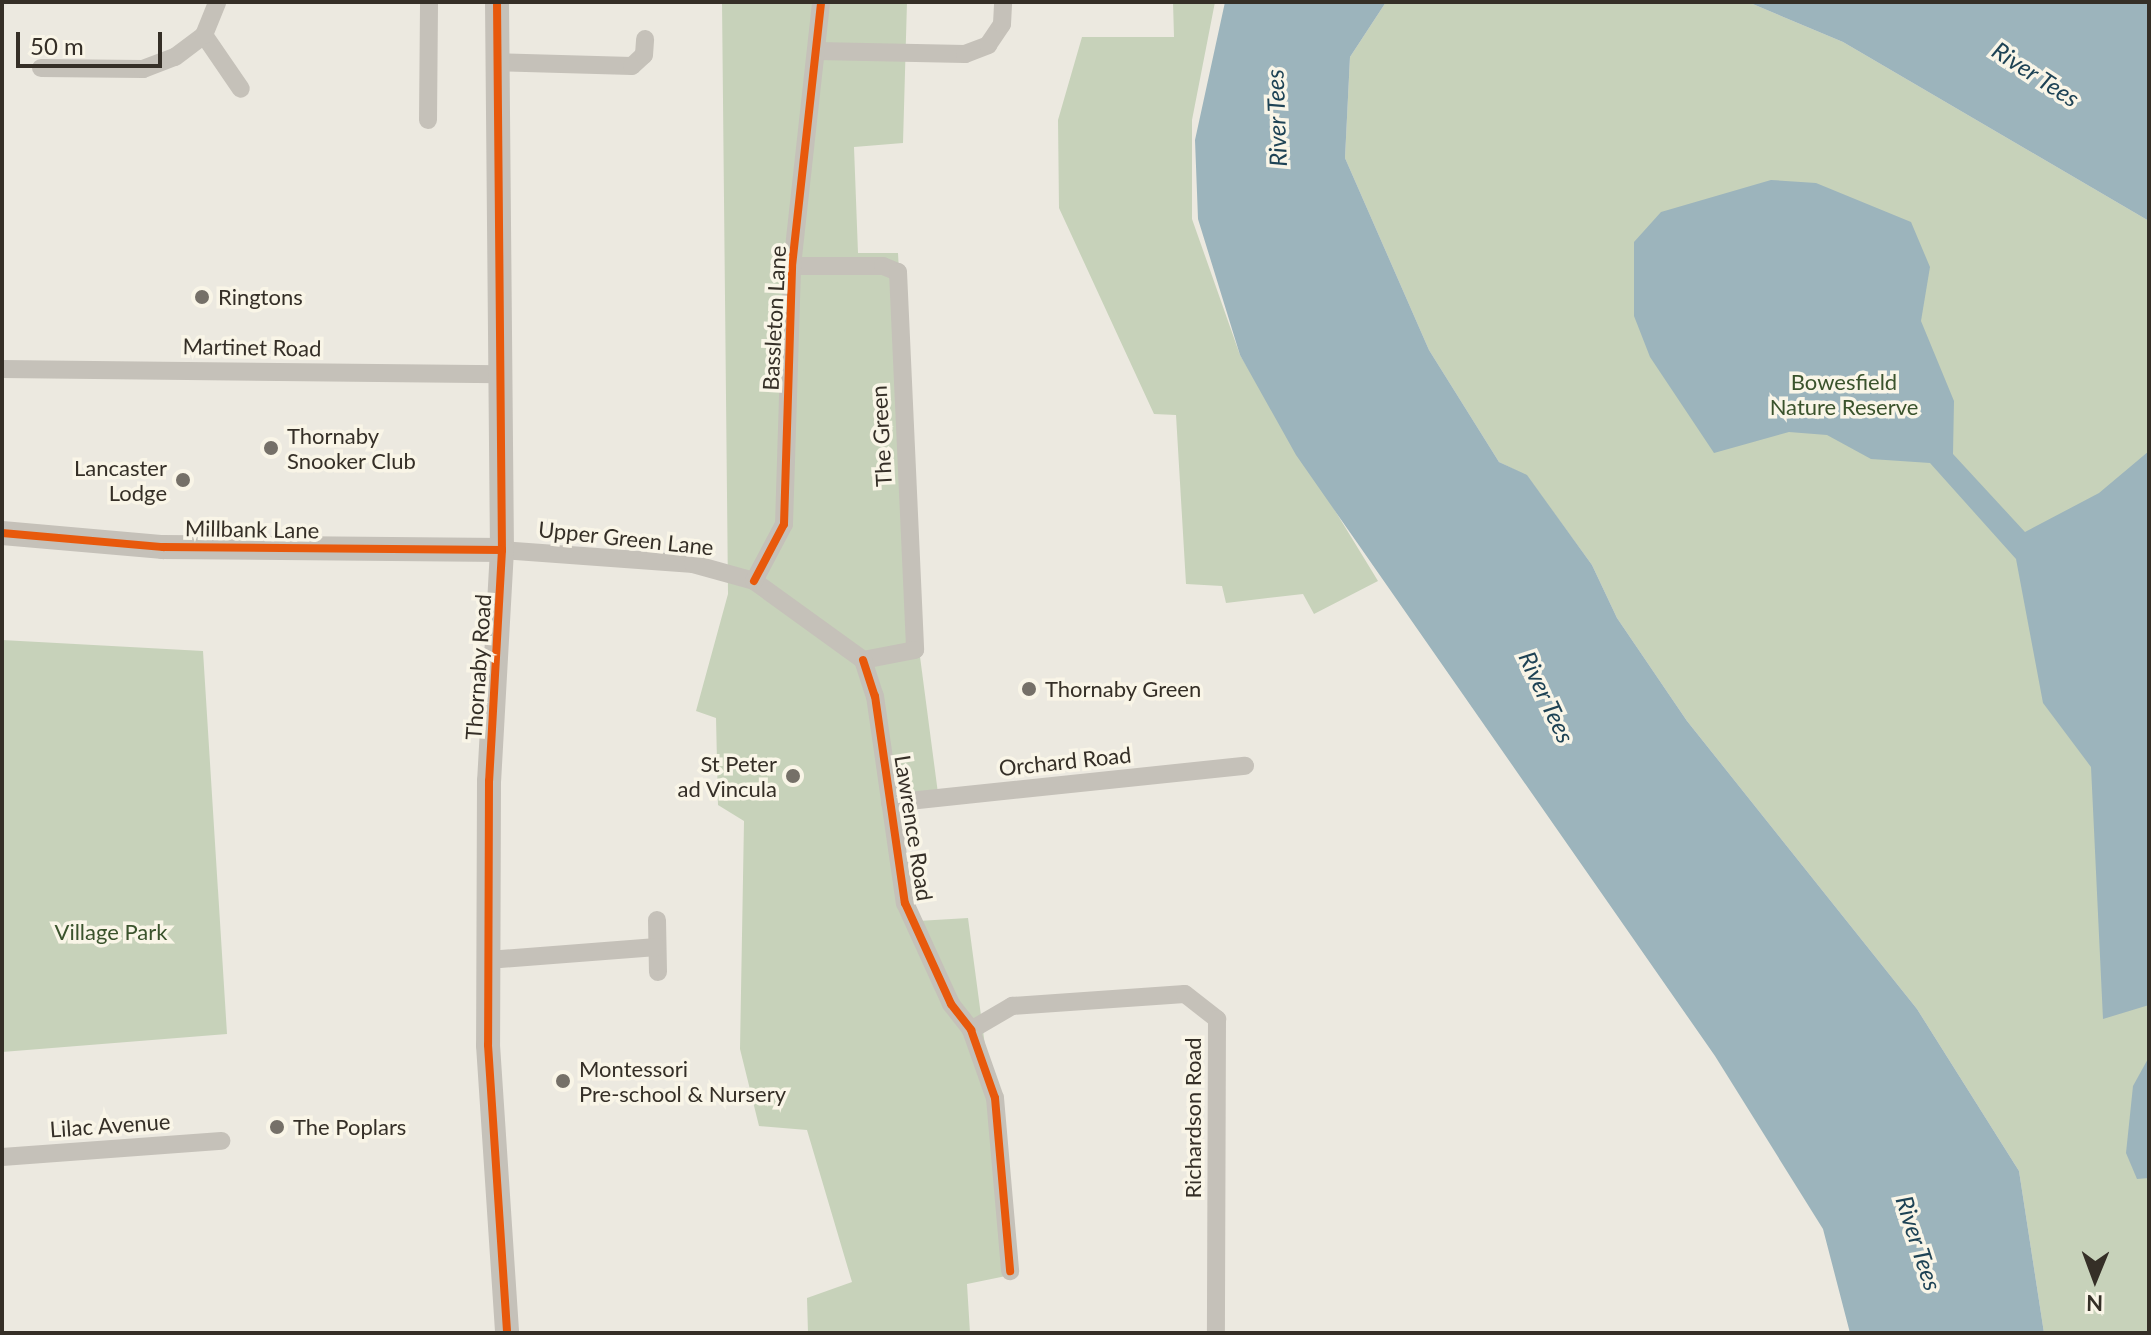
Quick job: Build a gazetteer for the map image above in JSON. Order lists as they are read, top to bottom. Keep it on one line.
{"streets":{"street":["Bassleton Lane","Martinet Road","The Green","Millbank Lane","Upper Green Lane","Thornaby Road","Orchard Road","Lawrence Road","Richardson Road","Lilac Avenue"]},"crossings":[["Bassleton Lane","The Green"],["Bassleton Lane","Upper Green Lane"],["Martinet Road","Thornaby Road"],["The Green","Upper Green Lane"],["The Green","Lawrence Road"],["Millbank Lane","Upper Green Lane"],["Millbank Lane","Thornaby Road"],["Upper Green Lane","Thornaby Road"],["Upper Green Lane","Lawrence Road"],["Orchard Road","Lawrence Road"],["Lawrence Road","Richardson Road"]],"water":["River Tees"],"parks":["Bowesfield Nature Reserve","Village Park"],"places":["Ringtons","Thornaby Snooker Club","Lancaster Lodge","Thornaby Green","St Peter ad Vincula","Montessori Pre-school & Nursery","The Poplars"],"scale_bar":"50 m","north":"bottom"}
